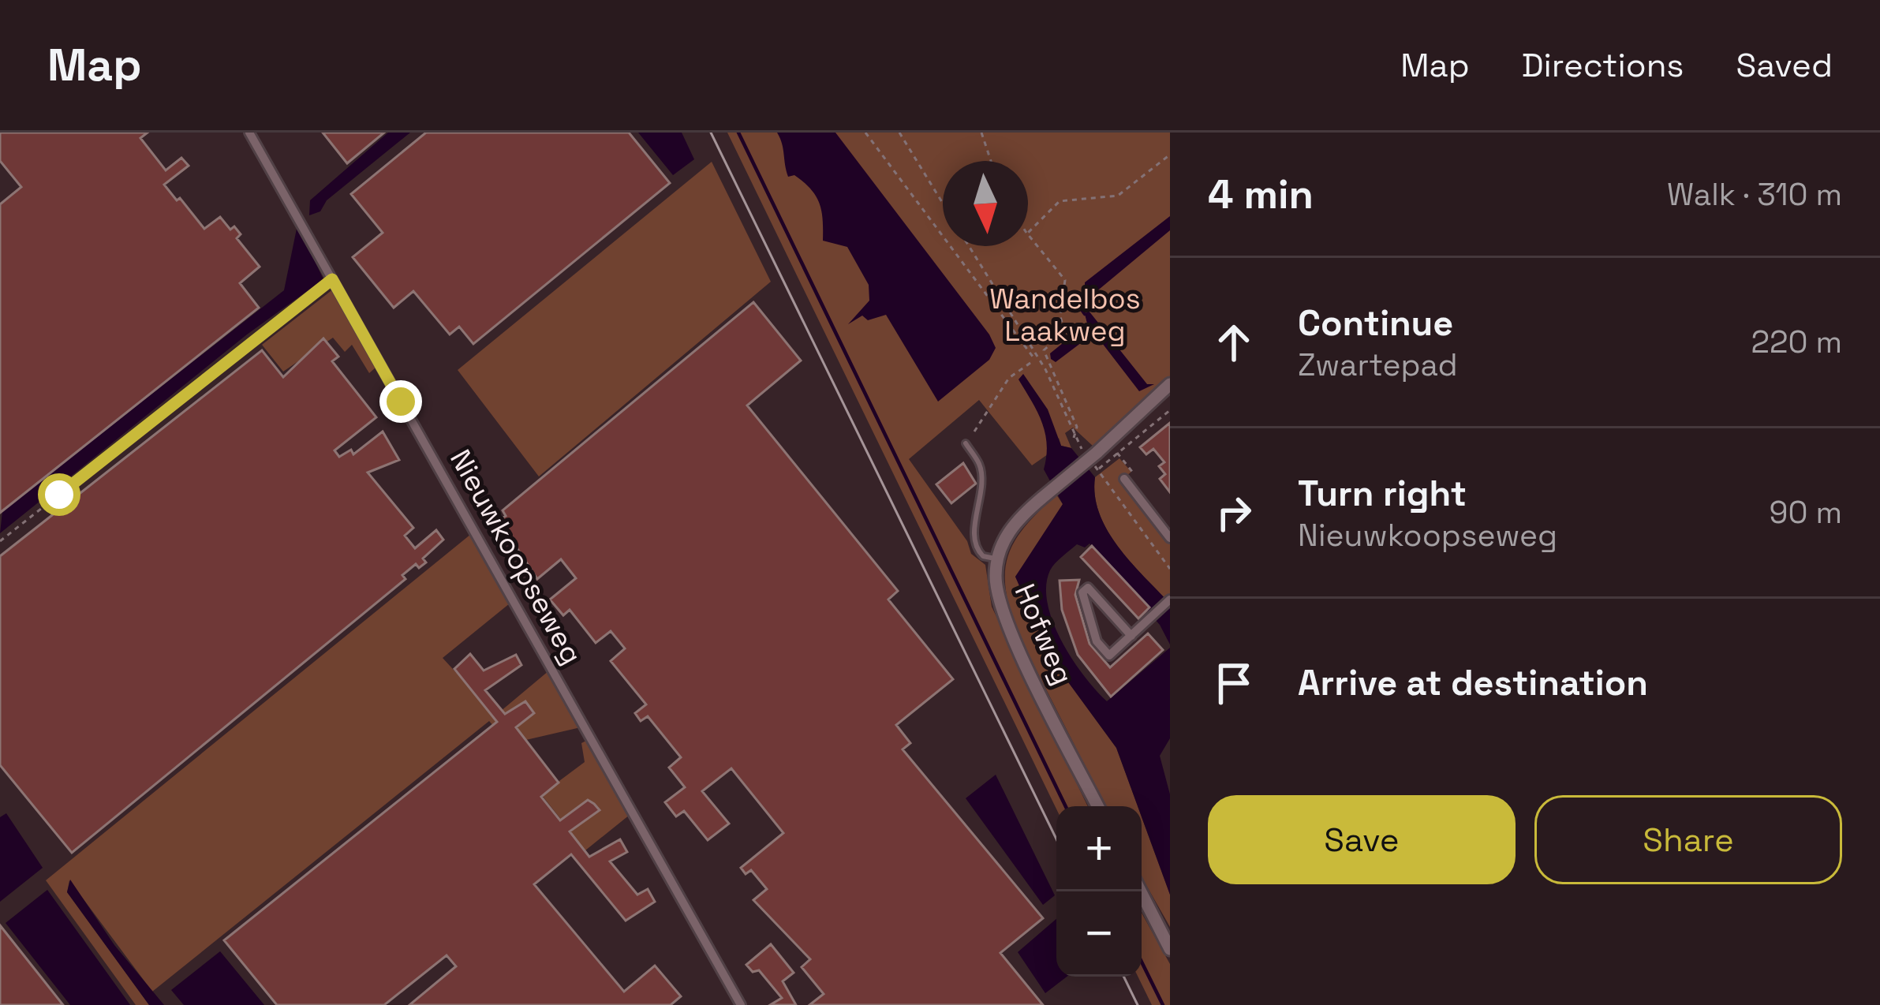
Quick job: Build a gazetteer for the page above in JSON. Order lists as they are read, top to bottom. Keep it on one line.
{"streets":{"main road":["Hofweg"],"street":["Nieuwkoopseweg"]},"parks":["Wandelbos Laakweg"],"north":"bottom","page":{"header":"Map","nav":["Map","Directions","Saved"],"heading":["4 min","Walk · 310 m"],"list":[["Continue","Zwartepad","220 m"],["Turn right","Nieuwkoopseweg","90 m"],"Arrive at destination"],"buttons":["Save","Share"],"map_buttons":["+","−"]}}
